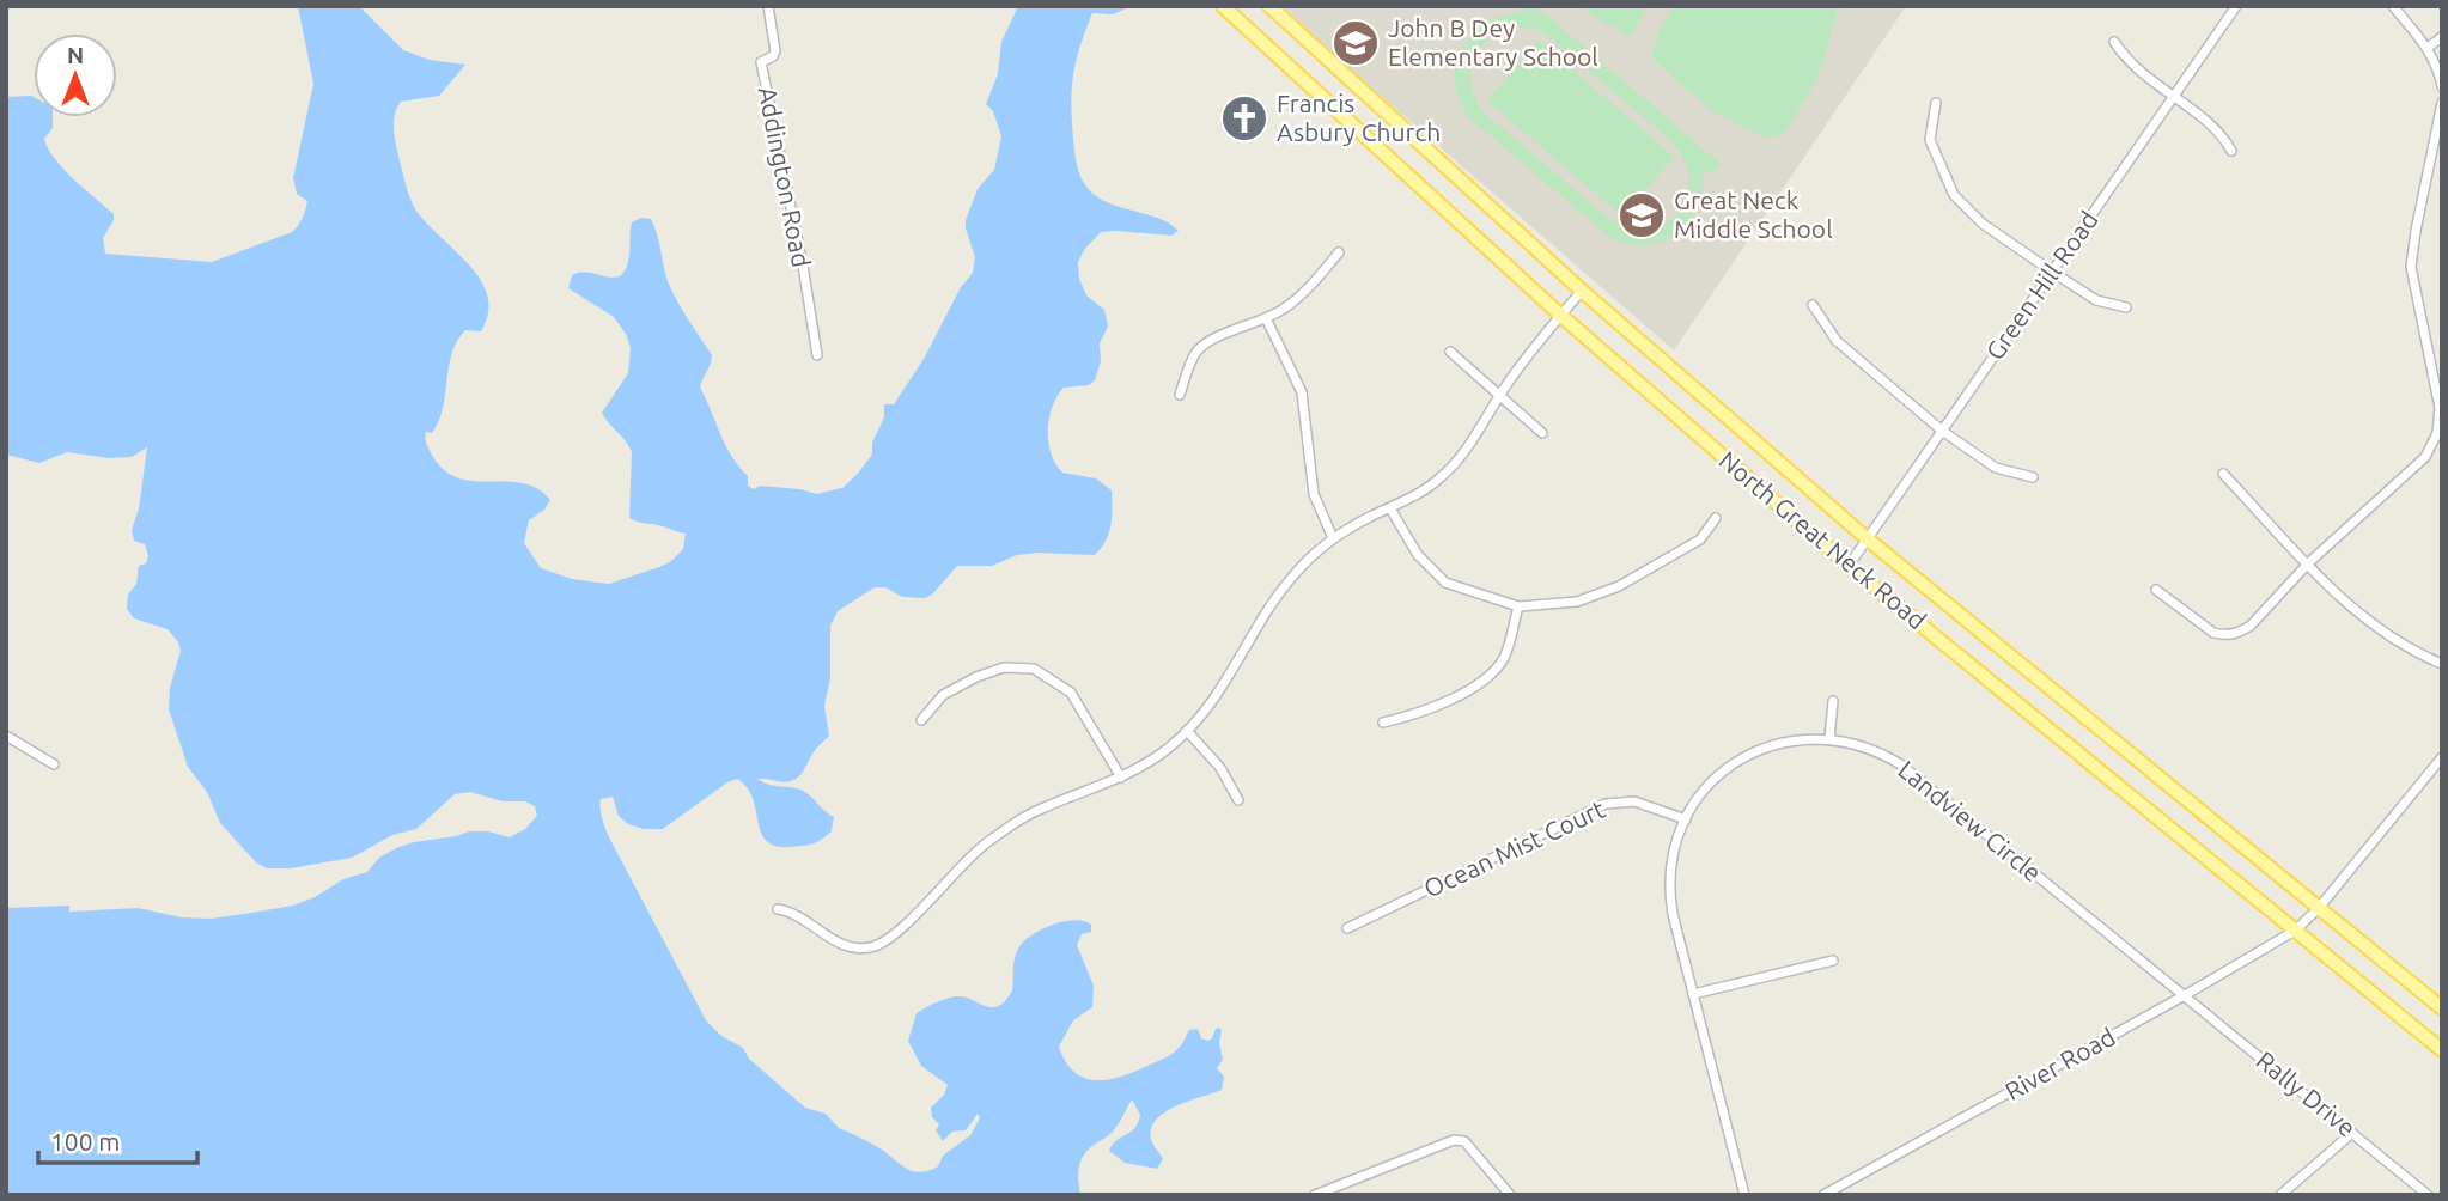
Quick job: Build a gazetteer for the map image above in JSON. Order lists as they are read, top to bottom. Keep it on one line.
{"streets":{"main road":["North Great Neck Road"],"street":["Addington Road","Green Hill Road","Landview Circle","Ocean Mist Court","River Road","Rally Drive"]},"crossings":[["Green Hill Road","North Great Neck Road"],["North Great Neck Road","River Road"],["Landview Circle","Ocean Mist Court"],["Landview Circle","River Road"],["Landview Circle","Rally Drive"],["River Road","Rally Drive"]],"places":{"school or university":["John B Dey Elementary School","Great Neck Middle School"],"church":["Francis Asbury Church"]},"scale_bar":"100 m","north":"top"}
